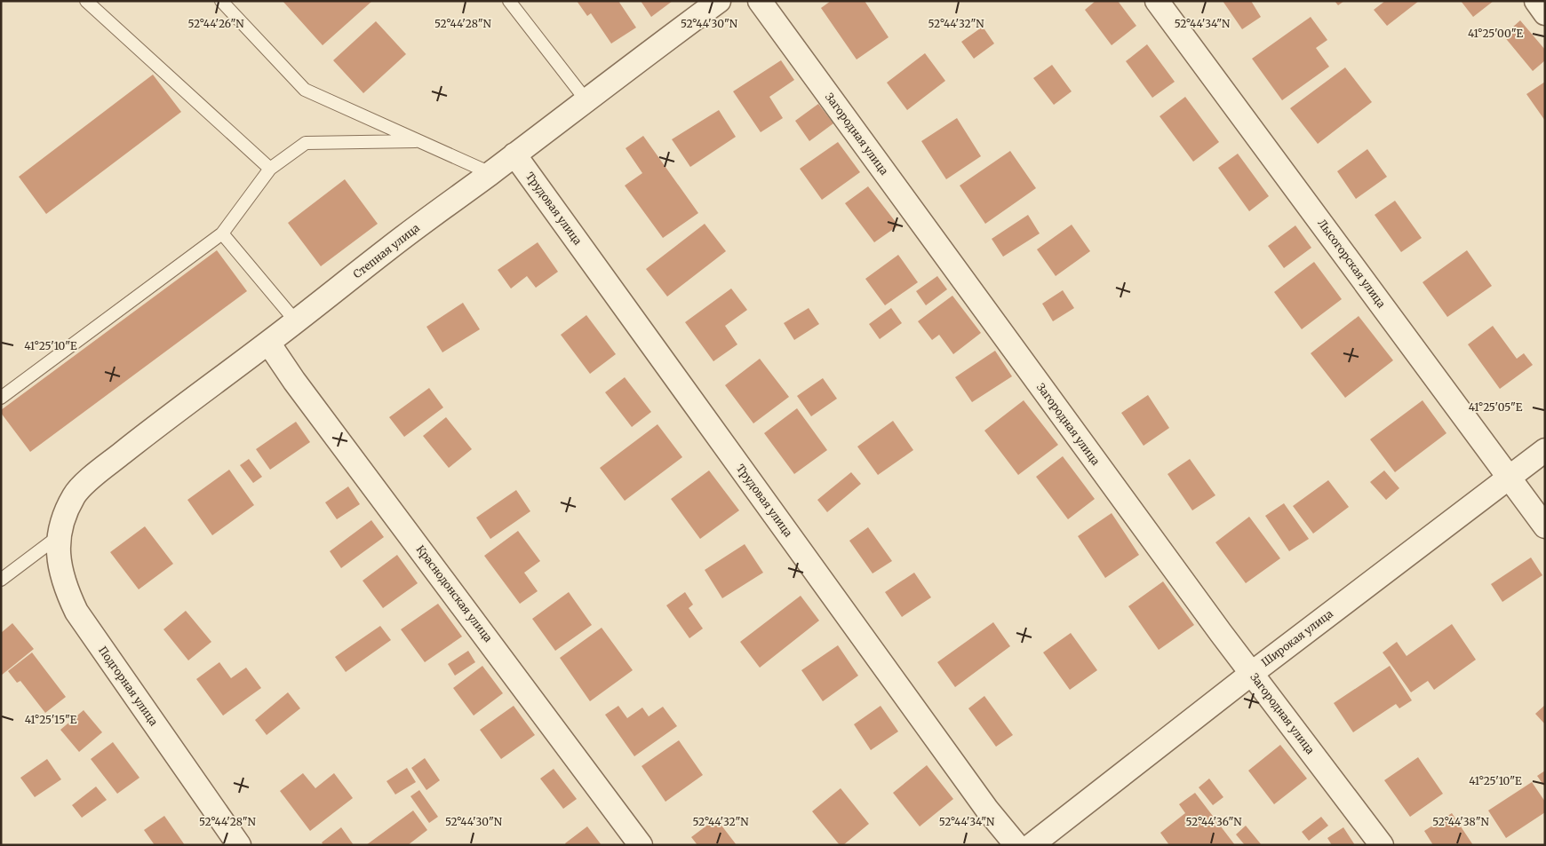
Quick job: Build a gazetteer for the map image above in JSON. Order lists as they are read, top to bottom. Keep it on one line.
{"streets":{"street":["Загородная улица","Трудовая улица","Степная улица","Лысогорская улица","Краснодонская улица","Широкая улица","Подгорная улица"]},"crossings":[["Загородная улица","Широкая улица"],["Трудовая улица","Степная улица"],["Степная улица","Краснодонская улица"],["Степная улица","Подгорная улица"],["Лысогорская улица","Широкая улица"]],"coordinates":["52°44'26\"N","52°44'28\"N","52°44'30\"N","52°44'32\"N","52°44'34\"N","41°25'00\"E","41°25'10\"E","41°25'05\"E","41°25'15\"E","52°44'36\"N","52°44'38\"N"]}
